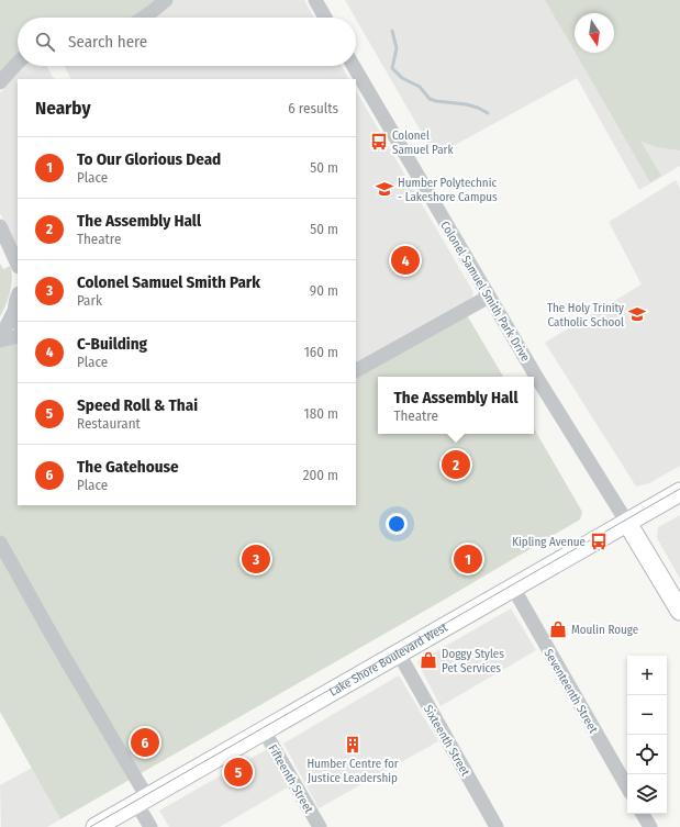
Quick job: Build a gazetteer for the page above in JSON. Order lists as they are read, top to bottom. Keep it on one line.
{"streets":{"main road":["Lake Shore Boulevard West"],"street":["Colonel Samuel Smith Park Drive","Seventeenth Street","Sixteenth Street","Fifteenth Street"]},"crossings":[["Colonel Samuel Smith Park Drive","Lake Shore Boulevard West"],["Lake Shore Boulevard West","Seventeenth Street"],["Lake Shore Boulevard West","Sixteenth Street"],["Lake Shore Boulevard West","Fifteenth Street"]],"places":{"bus stop":["Colonel Samuel Park","Kipling Avenue"],"school or university":["Humber Polytechnic - Lakeshore Campus","The Holy Trinity Catholic School"],"shop":["Moulin Rouge","Doggy Styles Pet Services"],"building":["Humber Centre for Justice Leadership"]},"north":"bottom","page":{"search":"Search here","heading":["Nearby","6 results"],"list":[{"mark":"1","name":"To Our Glorious Dead","note":"Place","value":"50 m"},{"mark":"2","name":"The Assembly Hall","note":"Theatre","value":"50 m"},{"mark":"3","name":"Colonel Samuel Smith Park","note":"Park","value":"90 m"},{"mark":"4","name":"C-Building","note":"Place","value":"160 m"},{"mark":"5","name":"Speed Roll & Thai","note":"Restaurant","value":"180 m"},{"mark":"6","name":"The Gatehouse","note":"Place","value":"200 m"}],"pins":["4","2","1","3","6","5"],"popup":["The Assembly Hall","Theatre"],"map_buttons":["+","−"]}}
